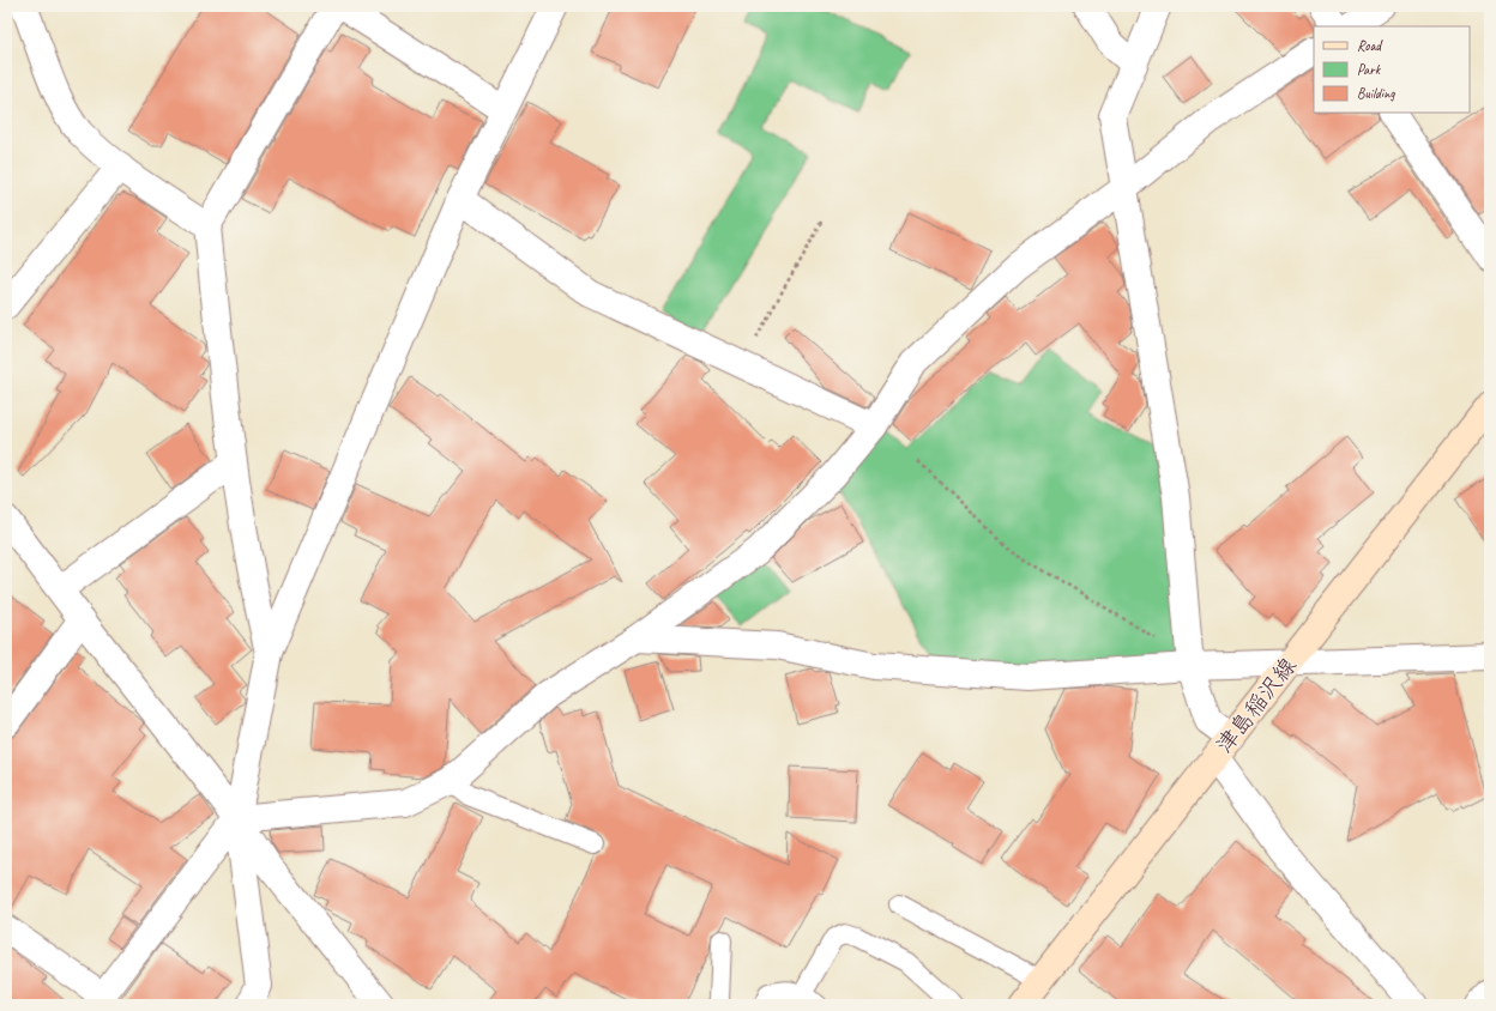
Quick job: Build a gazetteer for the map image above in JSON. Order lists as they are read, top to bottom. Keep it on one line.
{"streets":{"main road":["津島稲沢線"]},"legend":["Road","Park","Building"]}
